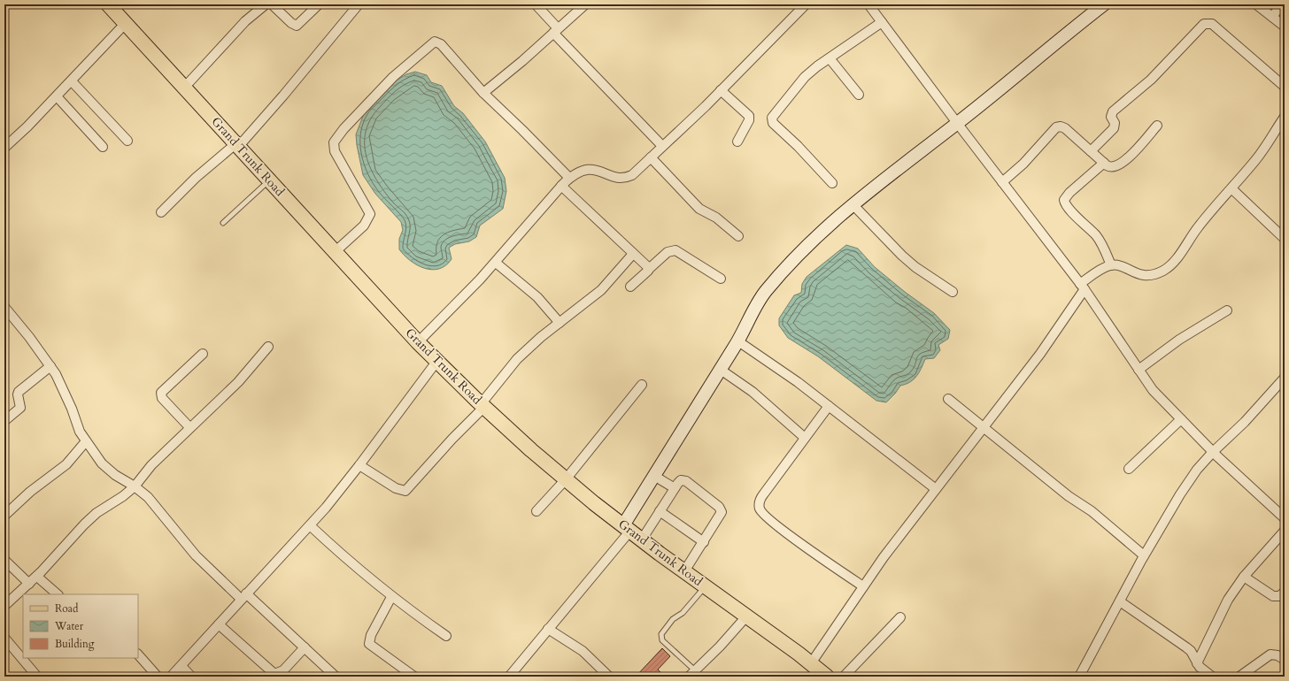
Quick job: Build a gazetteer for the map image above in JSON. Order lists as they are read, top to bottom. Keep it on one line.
{"streets":{"main road":["Grand Trunk Road"]},"legend":["Road","Water","Building"]}
